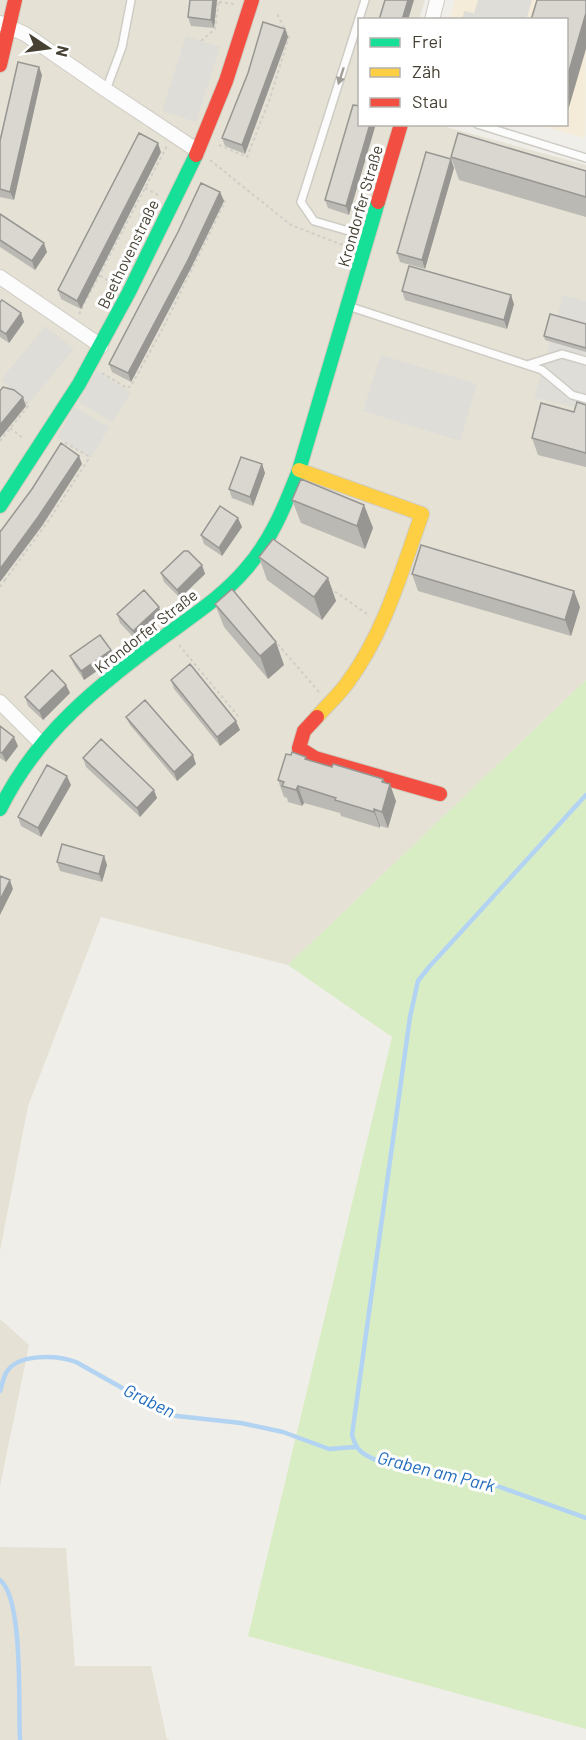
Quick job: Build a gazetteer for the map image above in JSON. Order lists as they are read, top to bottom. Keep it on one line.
{"streets":{"street":["Krondorfer Straße","Beethovenstraße"]},"water":["Graben","Graben am Park"],"legend":["Frei","Zäh","Stau"],"north":"right"}
